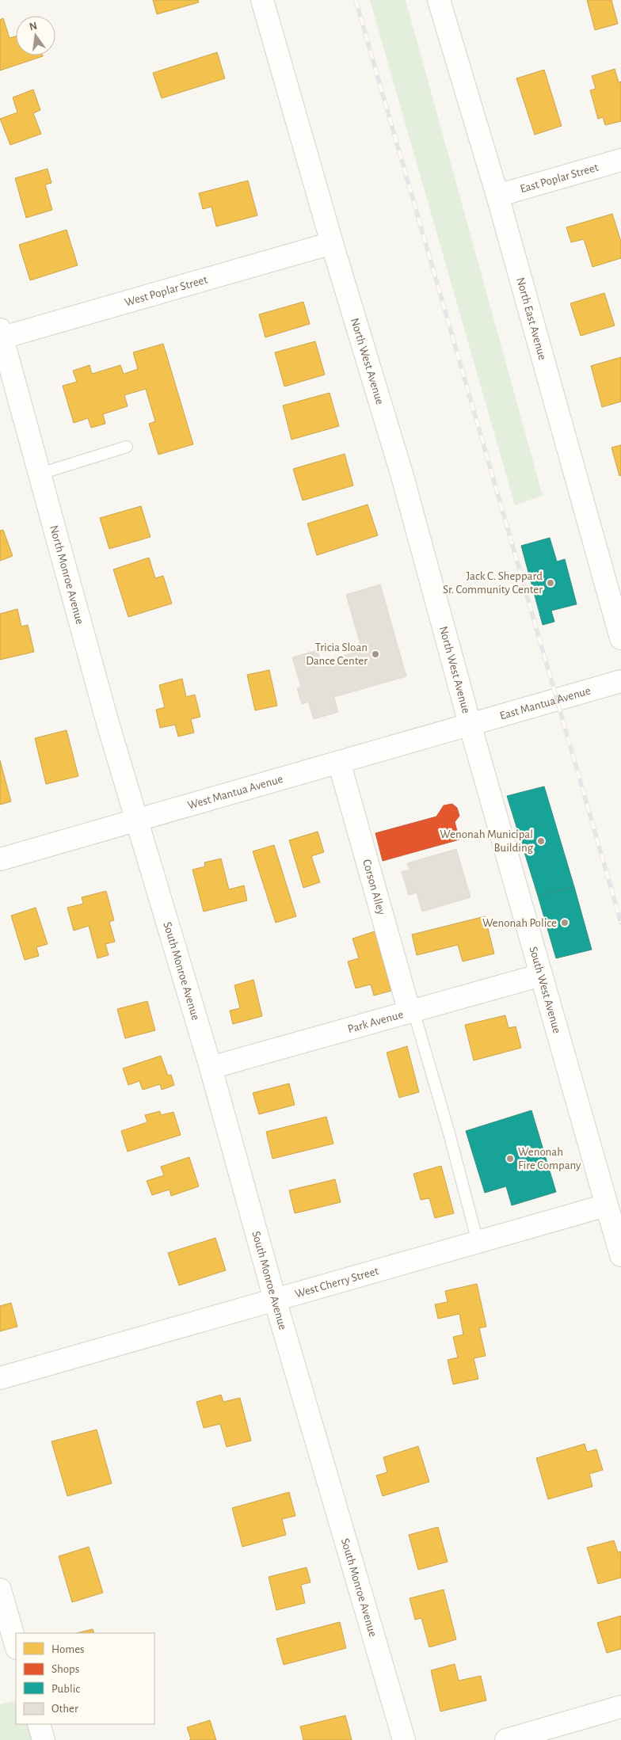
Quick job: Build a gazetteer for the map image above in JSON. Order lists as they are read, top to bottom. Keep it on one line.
{"streets":{"street":["East Poplar Street","West Poplar Street","North East Avenue","North West Avenue","North Monroe Avenue","East Mantua Avenue","West Mantua Avenue","Corson Alley","South Monroe Avenue","South West Avenue","Park Avenue","West Cherry Street"]},"crossings":[["East Poplar Street","North East Avenue"],["West Poplar Street","North West Avenue"],["West Poplar Street","North Monroe Avenue"],["North West Avenue","East Mantua Avenue"],["North West Avenue","West Mantua Avenue"],["North West Avenue","South West Avenue"],["North Monroe Avenue","West Mantua Avenue"],["North Monroe Avenue","South Monroe Avenue"],["East Mantua Avenue","West Mantua Avenue"],["East Mantua Avenue","South West Avenue"],["West Mantua Avenue","Corson Alley"],["West Mantua Avenue","South Monroe Avenue"],["West Mantua Avenue","South West Avenue"],["Corson Alley","Park Avenue"],["South Monroe Avenue","Park Avenue"],["South Monroe Avenue","West Cherry Street"],["South West Avenue","Park Avenue"],["South West Avenue","West Cherry Street"]],"places":["Jack C. Sheppard Sr. Community Center","Tricia Sloan Dance Center","Wenonah Municipal Building","Wenonah Police","Wenonah Fire Company"],"legend":["Homes","Shops","Public","Other"],"north":"top"}
